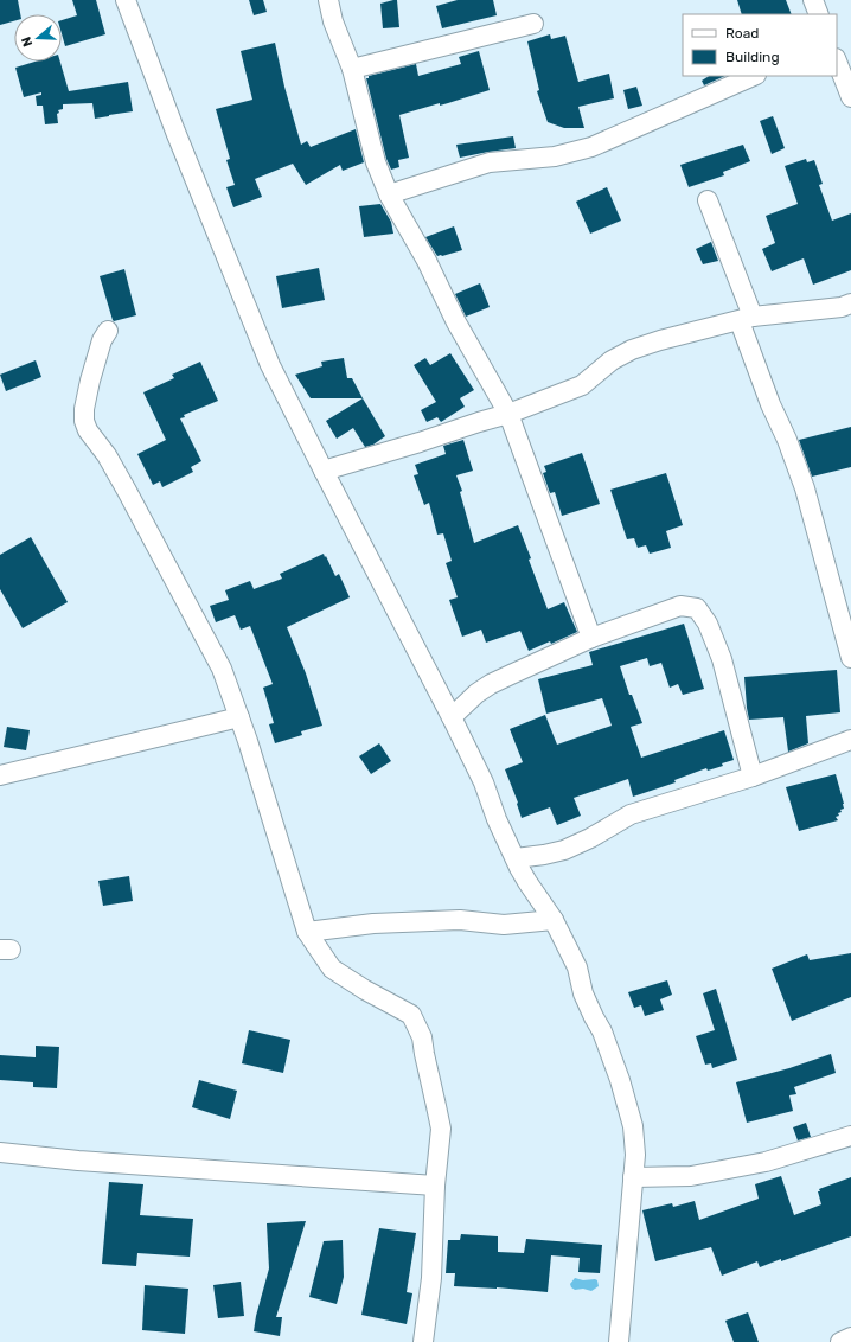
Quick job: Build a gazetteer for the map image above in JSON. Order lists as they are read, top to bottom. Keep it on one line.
{"legend":["Road","Building"],"north":"left"}
